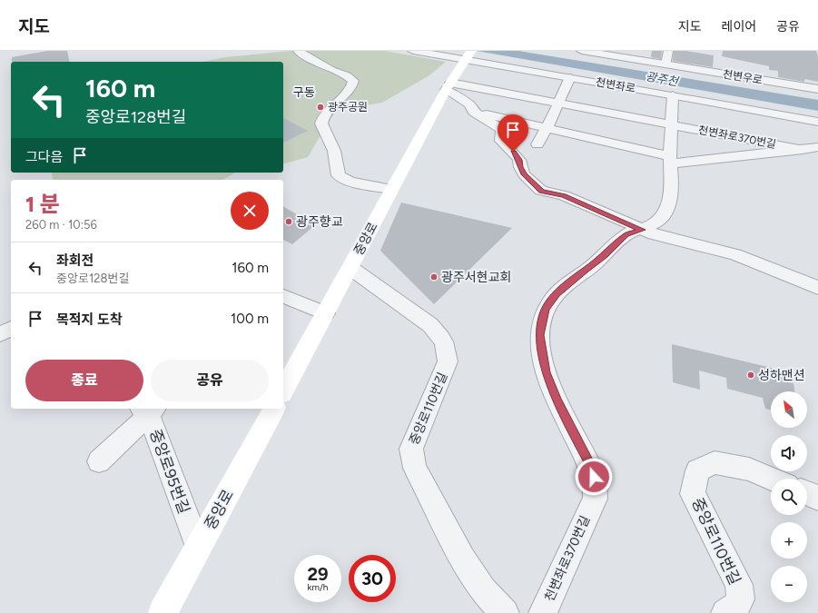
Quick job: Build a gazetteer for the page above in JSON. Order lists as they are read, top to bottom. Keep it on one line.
{"streets":{"main road":["중앙로"],"street":["천변우로","천변좌로","천변좌로370번길","중앙로110번길","중앙로95번길"]},"crossings":[["천변좌로","천변좌로370번길"],["천변좌로","중앙로"],["천변좌로370번길","중앙로"],["중앙로","중앙로110번길"],["중앙로","중앙로95번길"]],"districts":["구동"],"water":["광주천"],"places":["광주공원","광주향교","광주서현교회","성하맨션"],"north":"top left","page":{"header":"지도","nav":["지도","레이어","공유"],"turn":["160 m","중앙로128번길"],"then":"그다음","heading":["1 분","260 m · 10:56"],"list":[{"name":"좌회전","note":"중앙로128번길","value":"160 m"},{"name":"목적지 도착","value":"100 m"}],"buttons":["종료","공유"],"map_buttons":["+","−"],"speed":"29 km/h","limit":"30"}}
